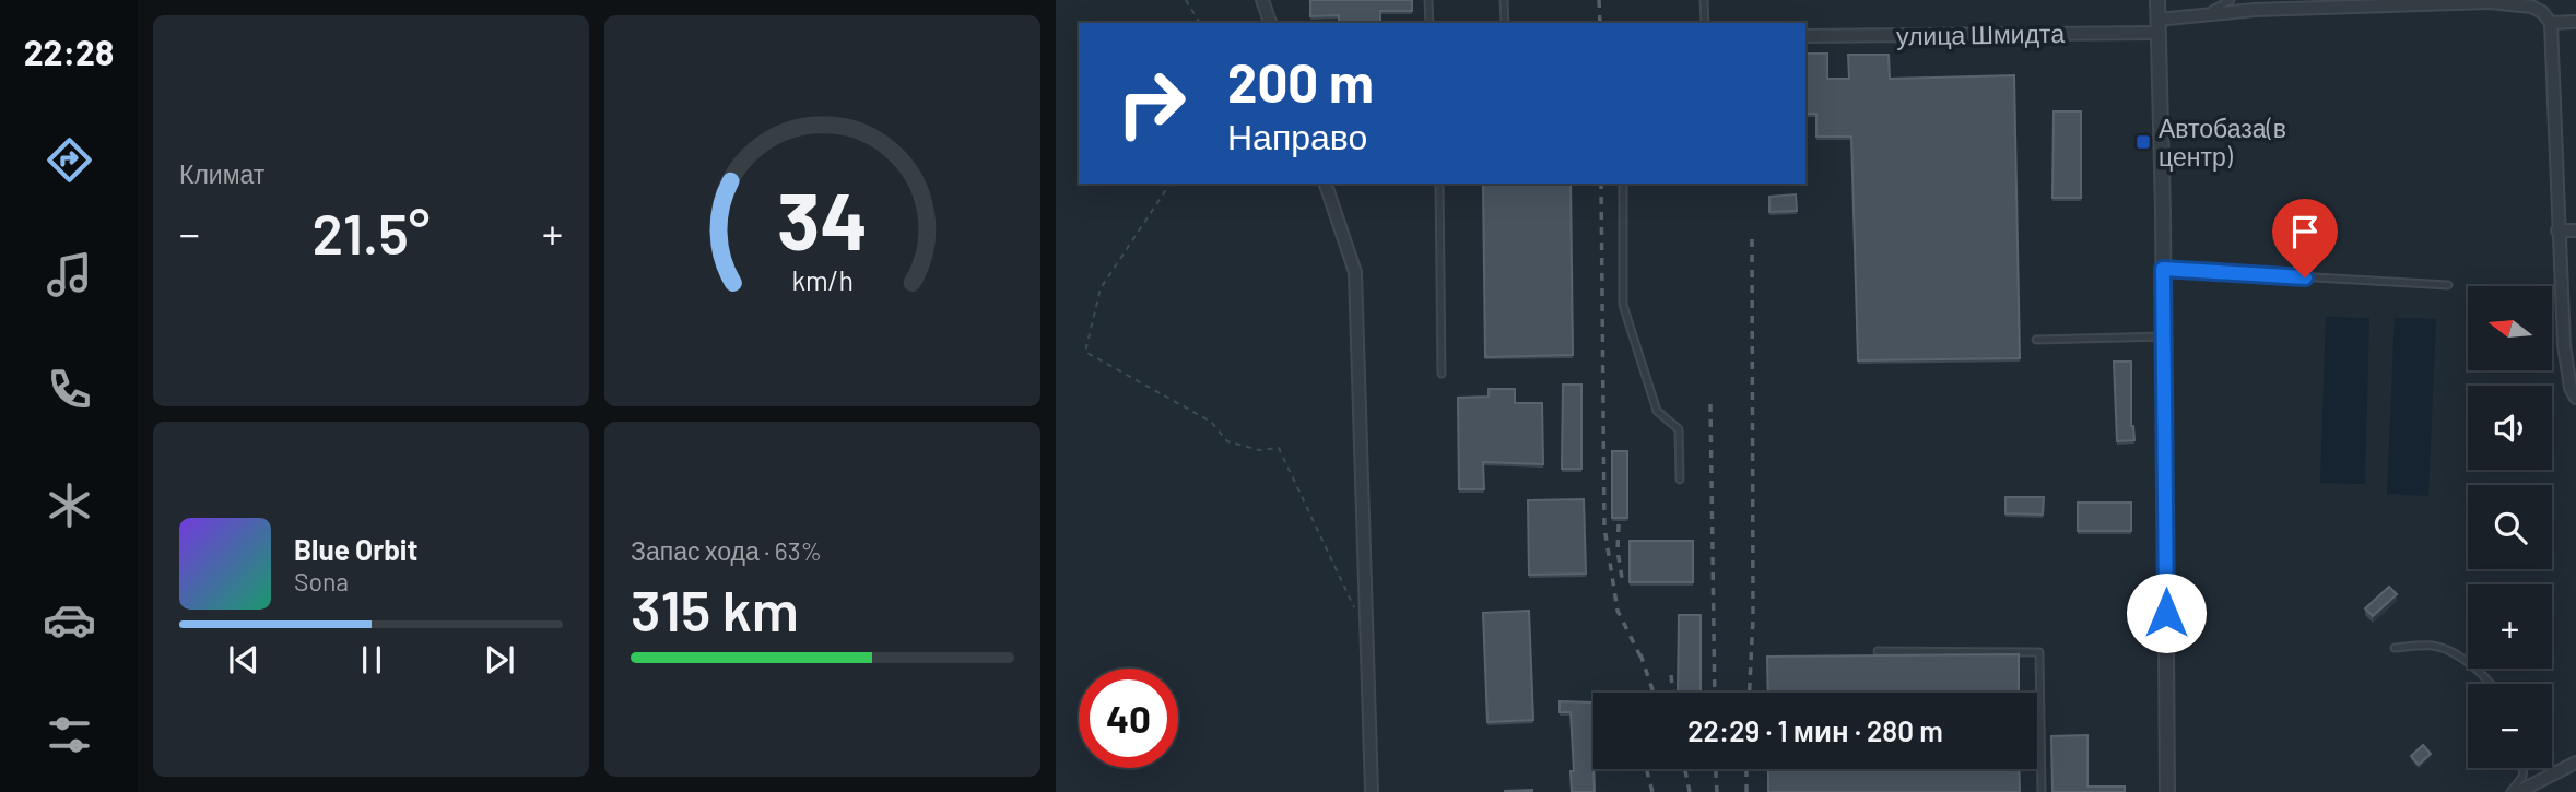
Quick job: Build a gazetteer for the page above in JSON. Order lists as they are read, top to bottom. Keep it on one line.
{"streets":{"street":["улица Шмидта"]},"places":{"transit":["Автобаза(в центр)"]},"north":"left","page":{"tabs":"22:28","tile":["Климат",["Запас хода · 63%","315 km"]],"turn":["200 m","Направо"],"heat":["−","21.5°","+"],"map_buttons":["+","−"],"song":["Blue Orbit","Sona"],"limit":"40","trip":"22:29 · 1 мин · 280 m","gauge":["34","km/h"]}}
